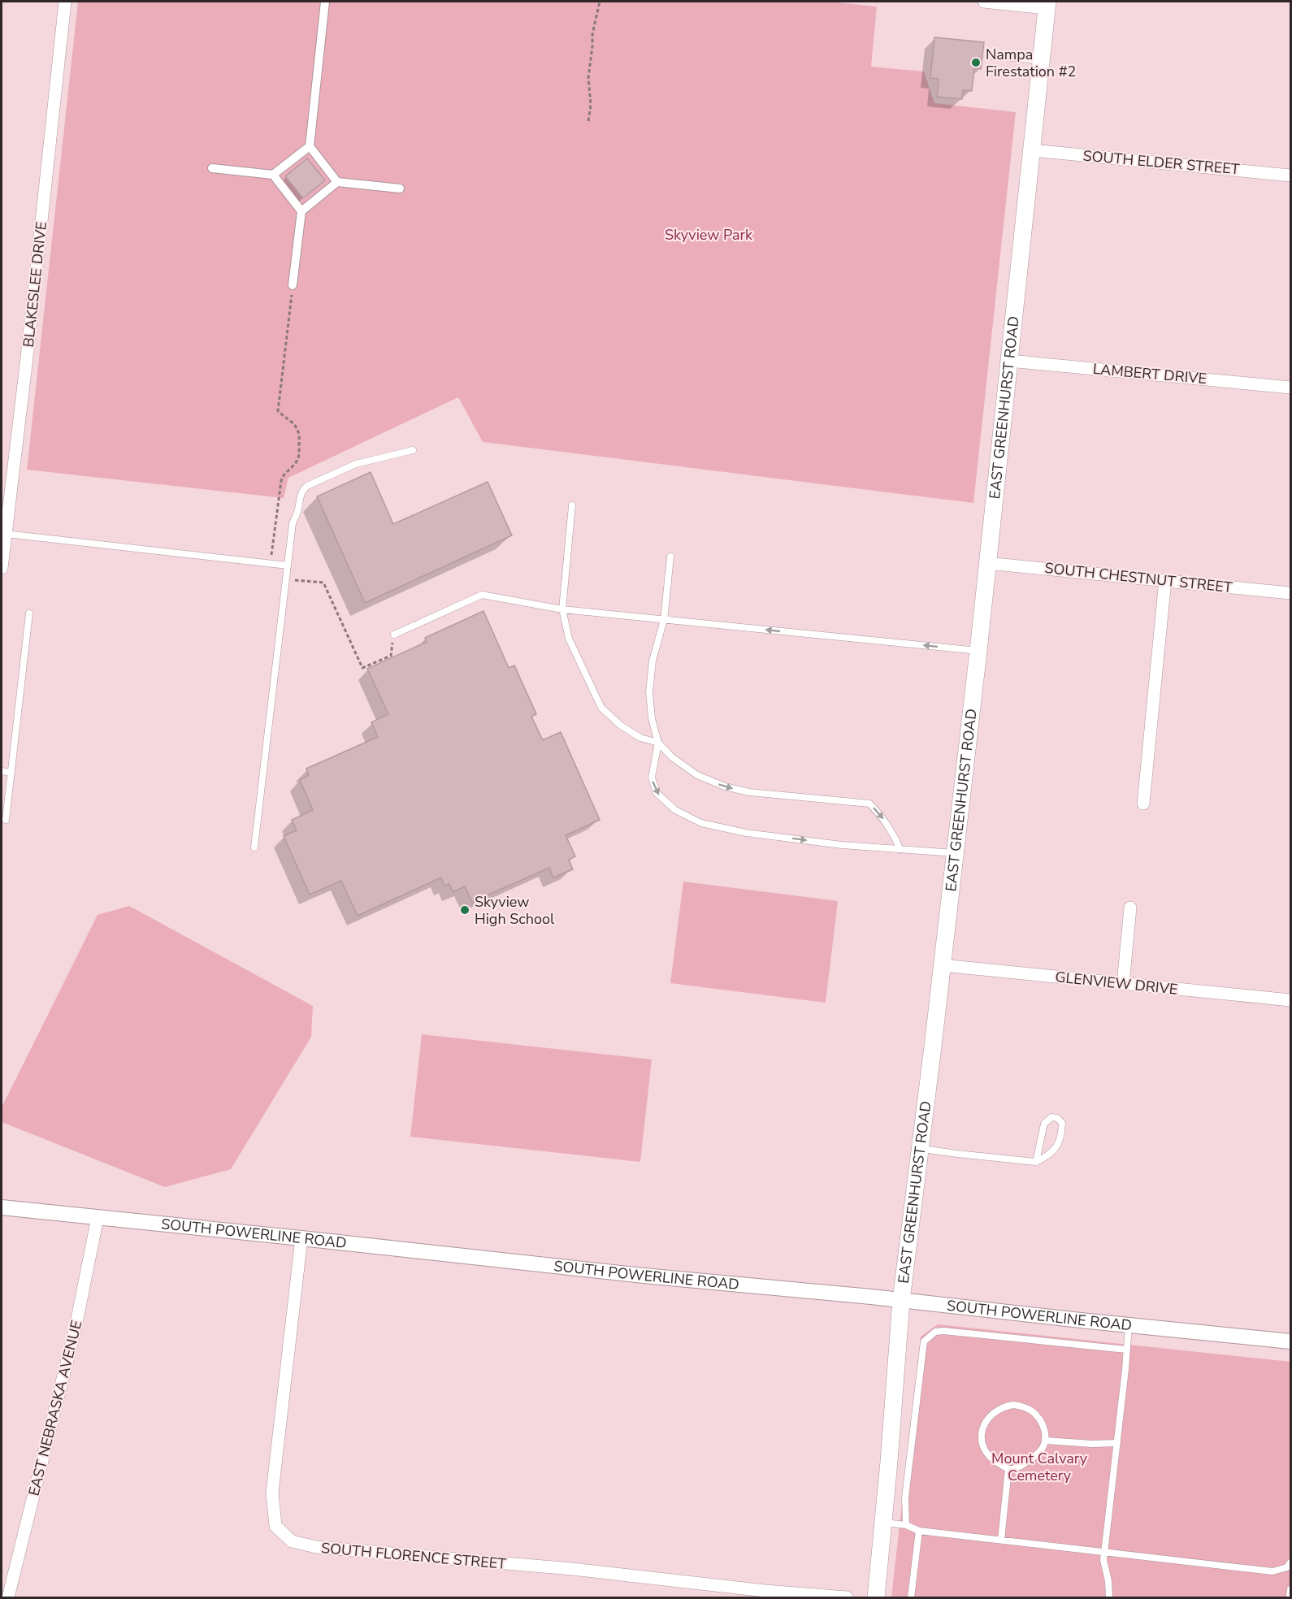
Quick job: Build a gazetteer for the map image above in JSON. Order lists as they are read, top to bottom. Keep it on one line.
{"streets":{"main road":["EAST GREENHURST ROAD"],"street":["SOUTH ELDER STREET","BLAKESLEE DRIVE","LAMBERT DRIVE","SOUTH CHESTNUT STREET","GLENVIEW DRIVE","SOUTH POWERLINE ROAD","EAST NEBRASKA AVENUE","SOUTH FLORENCE STREET"]},"crossings":[["SOUTH ELDER STREET","EAST GREENHURST ROAD"],["LAMBERT DRIVE","EAST GREENHURST ROAD"],["EAST GREENHURST ROAD","SOUTH CHESTNUT STREET"],["EAST GREENHURST ROAD","GLENVIEW DRIVE"],["EAST GREENHURST ROAD","SOUTH POWERLINE ROAD"],["SOUTH POWERLINE ROAD","EAST NEBRASKA AVENUE"],["SOUTH POWERLINE ROAD","SOUTH FLORENCE STREET"]],"parks":["Skyview Park","Mount Calvary Cemetery"],"places":["Nampa Firestation #2","Skyview High School"]}
